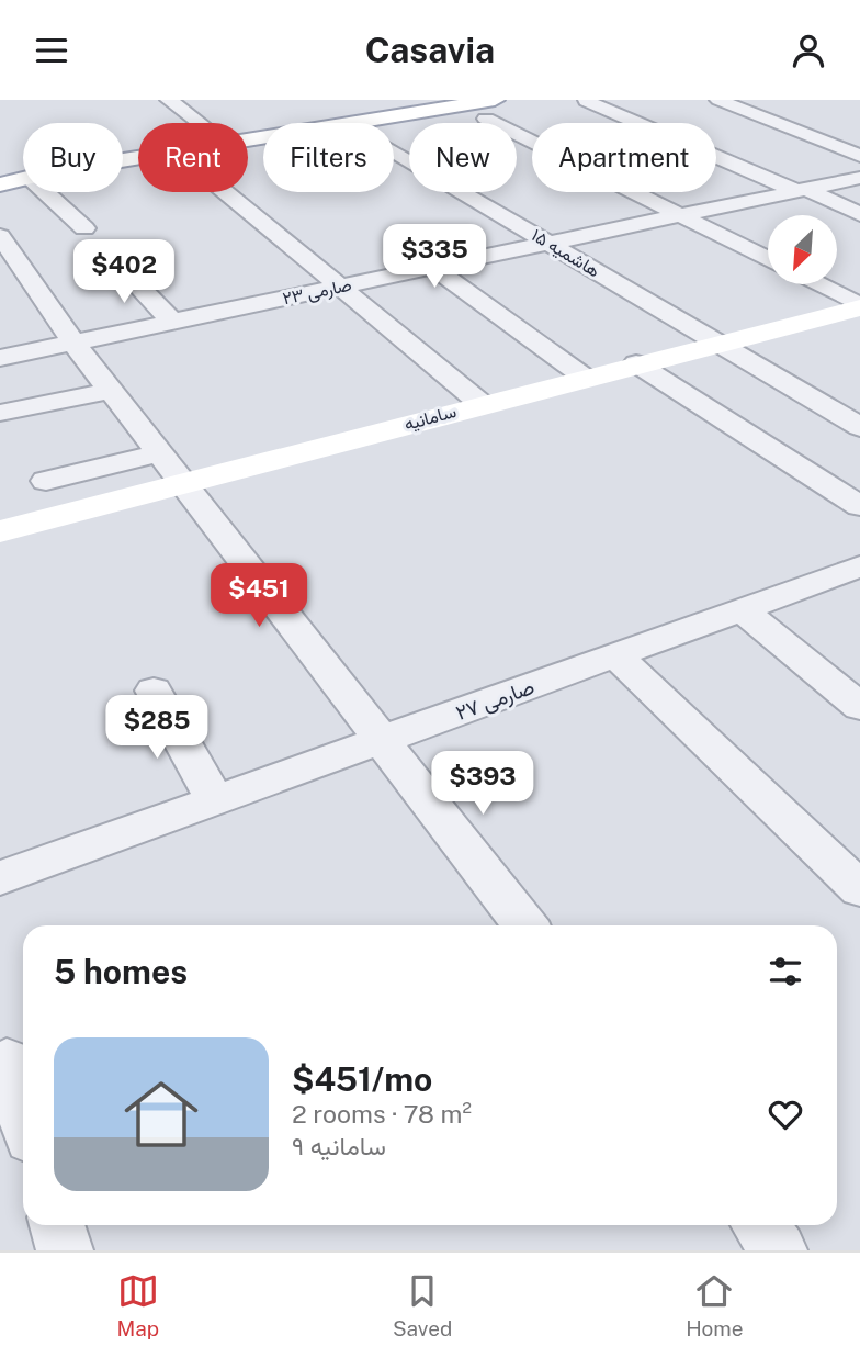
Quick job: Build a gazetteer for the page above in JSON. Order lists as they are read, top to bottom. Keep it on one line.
{"streets":{"main road":["سامانیه"],"street":["هاشمیه ۱۵","صارمی ۲۳","صارمی ۲۷"]},"crossings":[["هاشمیه ۱۵","صارمی ۲۳"],["هاشمیه ۱۵","سامانیه"]],"north":"bottom left","page":{"header":"Casavia","chip":["Buy","Rent","Filters","New","Apartment"],"price":["$335","$402","$451","$285","$393"],"heading":"5 homes","list":[{"name":"$451/mo","note":"2 rooms · 78 m² · سامانیه ۹"}],"tabs":["Map","Saved","Home"]}}
